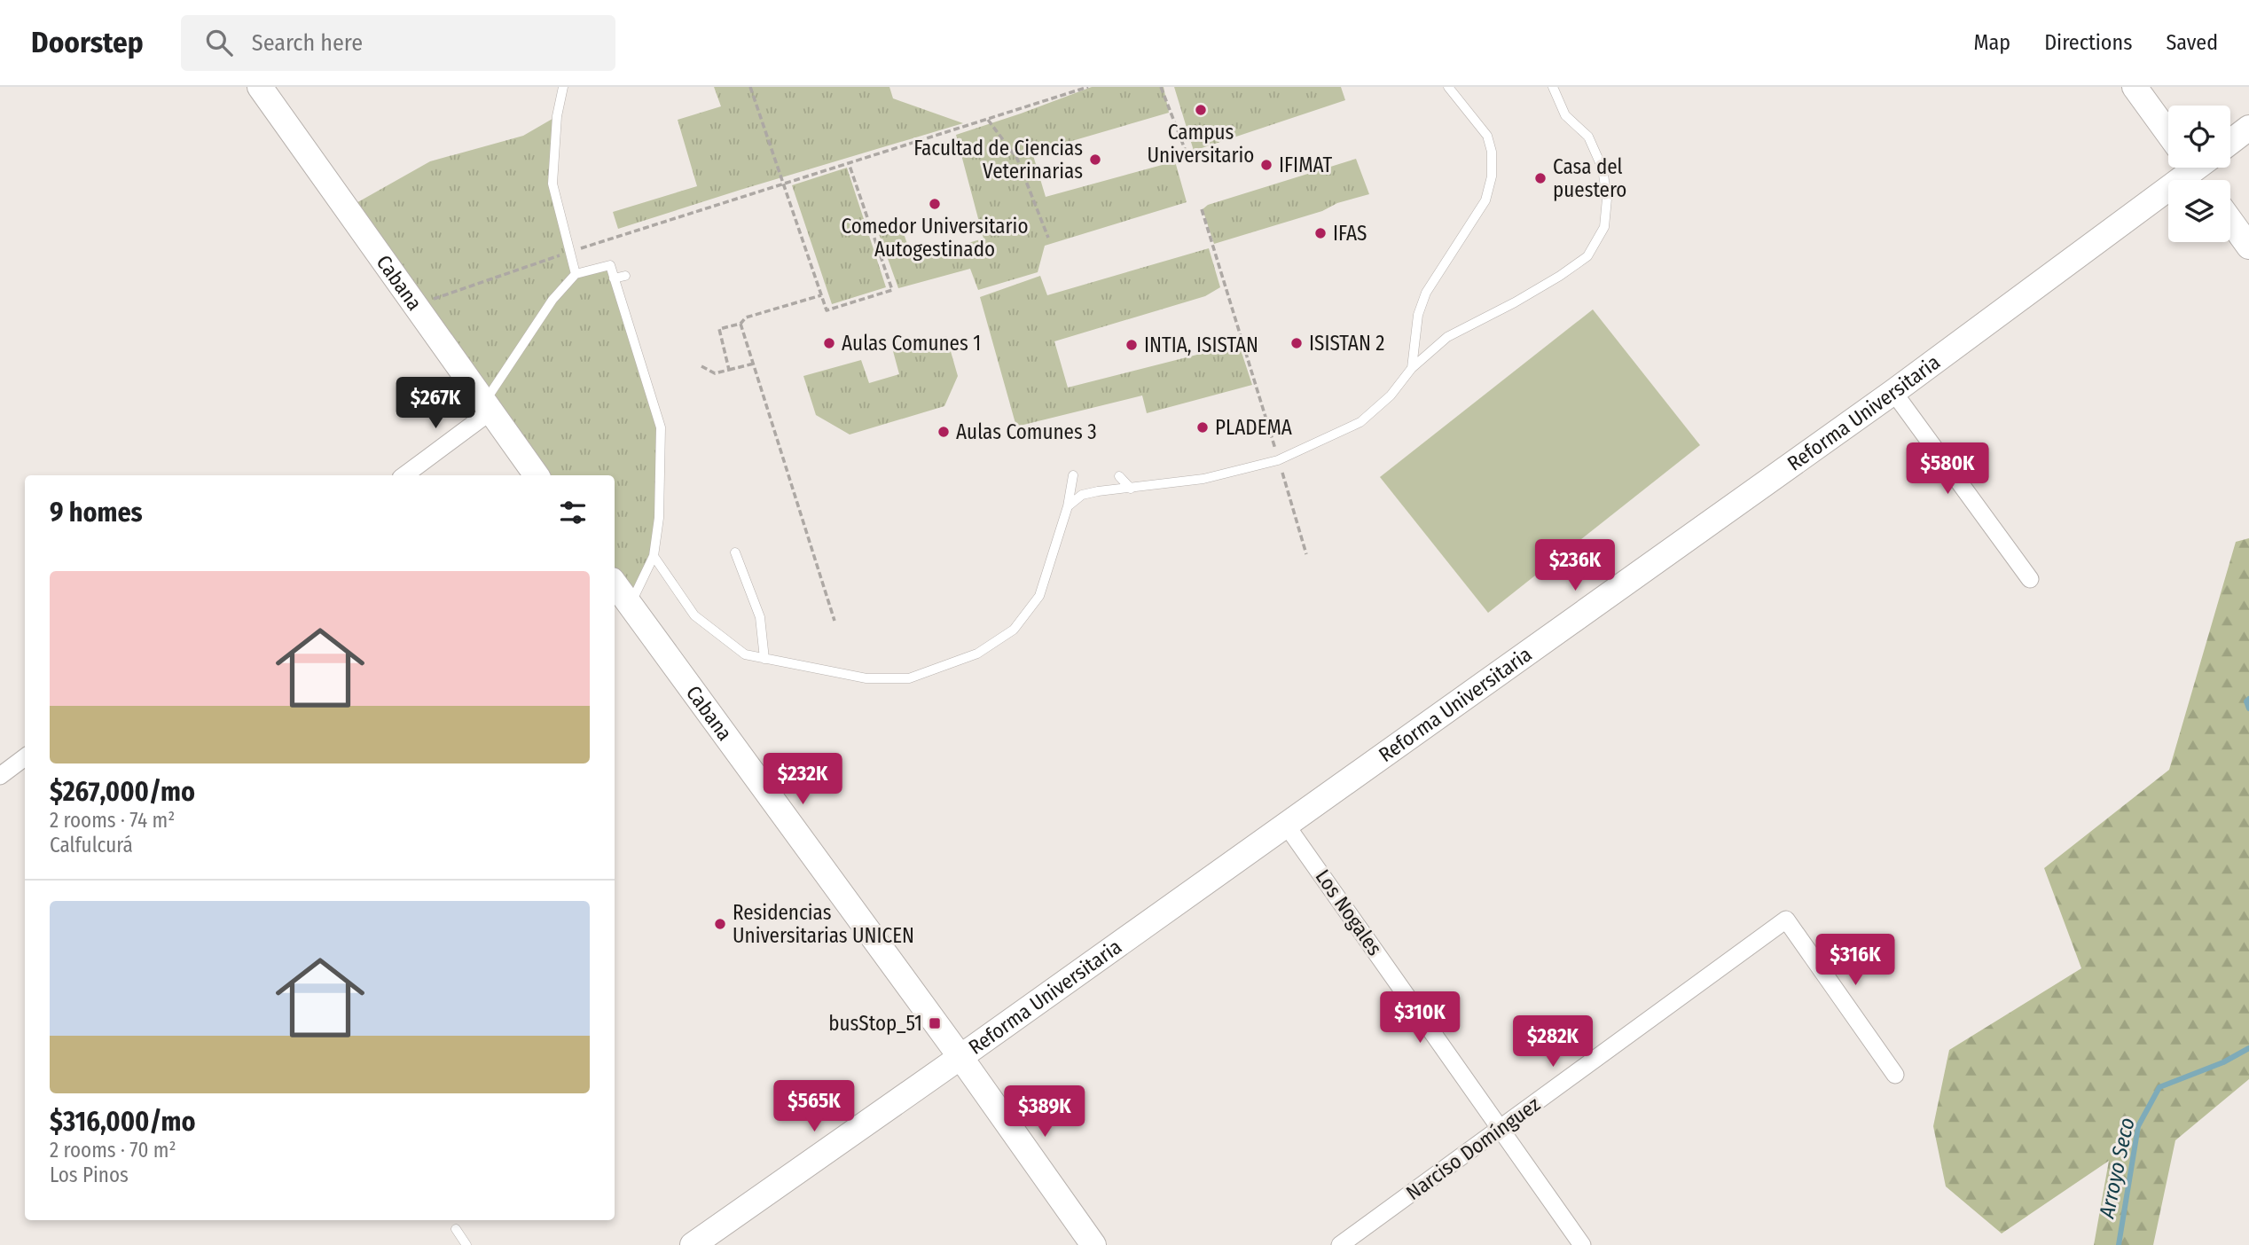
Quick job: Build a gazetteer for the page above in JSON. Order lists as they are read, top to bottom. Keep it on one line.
{"streets":{"street":["Cabana","Reforma Universitaria","Los Nogales","Narciso Domínguez"]},"crossings":[["Cabana","Reforma Universitaria"],["Reforma Universitaria","Los Nogales"],["Los Nogales","Narciso Domínguez"]],"water":["Arroyo Seco"],"places":{"other":["Campus Universitario","Facultad de Ciencias Veterinarias","IFIMAT","Casa del puestero","Comedor Universitario Autogestinado","IFAS","Aulas Comunes 1","ISISTAN 2","INTIA, ISISTAN","PLADEMA","Aulas Comunes 3","Residencias Universitarias UNICEN"],"transit":["busStop_51"]},"page":{"header":"Doorstep","search":"Search here","nav":["Map","Directions","Saved"],"price":["$267K","$580K","$236K","$232K","$316K","$310K","$282K","$565K","$389K"],"heading":"9 homes","list":[{"name":"$267,000/mo","note":"2 rooms · 74 m² · Calfulcurá"},{"name":"$316,000/mo","note":"2 rooms · 70 m² · Los Pinos"}]}}
